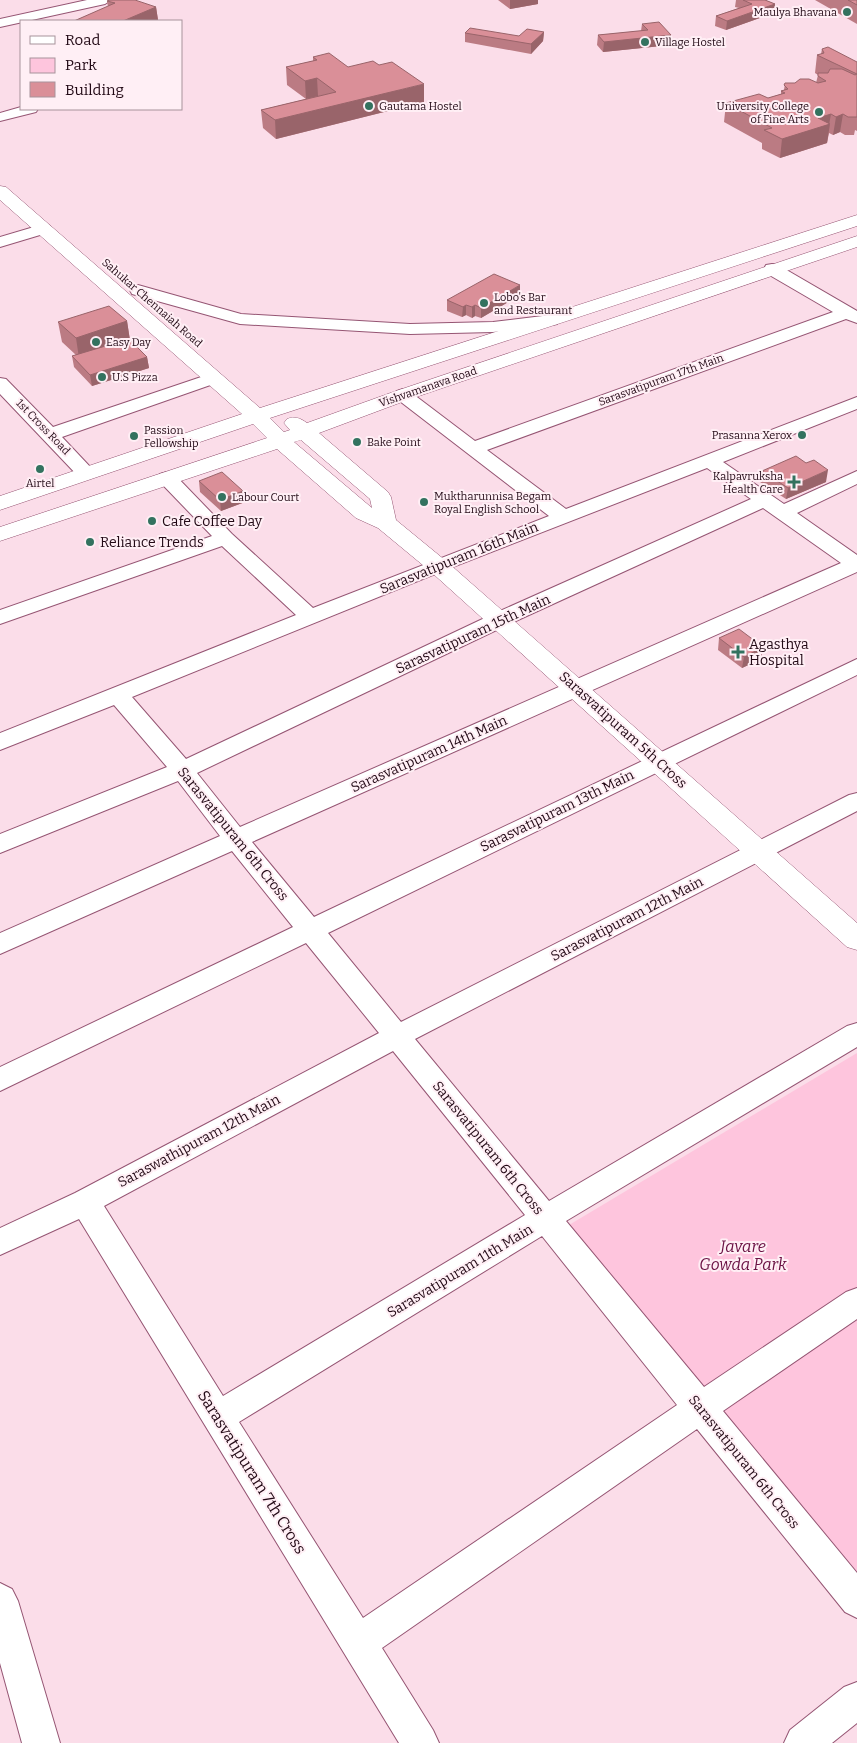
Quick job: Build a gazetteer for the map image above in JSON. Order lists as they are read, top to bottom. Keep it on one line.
{"streets":{"street":["Sahukar Chennaiah Road","Sarasvatipuram 17th Main","Vishvamanava Road","1st Cross Road","Sarasvatipuram 16th Main","Sarasvatipuram 15th Main","Sarasvatipuram 5th Cross","Sarasvatipuram 14th Main","Sarasvatipuram 13th Main","Sarasvatipuram 6th Cross","Sarasvatipuram 12th Main","Saraswathipuram 12th Main","Sarasvatipuram 11th Main","Sarasvatipuram 7th Cross"]},"crossings":[["Sahukar Chennaiah Road","Vishvamanava Road"],["Sahukar Chennaiah Road","Sarasvatipuram 5th Cross"],["Vishvamanava Road","1st Cross Road"],["Vishvamanava Road","Sarasvatipuram 5th Cross"],["Sarasvatipuram 16th Main","Sarasvatipuram 5th Cross"],["Sarasvatipuram 16th Main","Sarasvatipuram 6th Cross"],["Sarasvatipuram 15th Main","Sarasvatipuram 5th Cross"],["Sarasvatipuram 15th Main","Sarasvatipuram 6th Cross"],["Sarasvatipuram 5th Cross","Sarasvatipuram 14th Main"],["Sarasvatipuram 5th Cross","Sarasvatipuram 13th Main"],["Sarasvatipuram 5th Cross","Sarasvatipuram 12th Main"],["Sarasvatipuram 14th Main","Sarasvatipuram 6th Cross"],["Sarasvatipuram 13th Main","Sarasvatipuram 6th Cross"],["Sarasvatipuram 6th Cross","Sarasvatipuram 12th Main"],["Sarasvatipuram 6th Cross","Saraswathipuram 12th Main"],["Sarasvatipuram 6th Cross","Sarasvatipuram 11th Main"],["Sarasvatipuram 12th Main","Saraswathipuram 12th Main"],["Saraswathipuram 12th Main","Sarasvatipuram 7th Cross"],["Sarasvatipuram 11th Main","Sarasvatipuram 7th Cross"]],"parks":["Javare Gowda Park"],"places":{"other":["Maulya Bhavana","Village Hostel","Gautama Hostel","University College of Fine Arts","Lobo's Bar and Restaurant","Easy Day","U.S Pizza","Prasanna Xerox","Passion Fellowship","Bake Point","Airtel","Labour Court","Muktharunnisa Begam Royal English School","Cafe Coffee Day","Reliance Trends"],"health":["Kalpavruksha Health Care","Agasthya Hospital"]},"legend":["Road","Park","Building"]}
